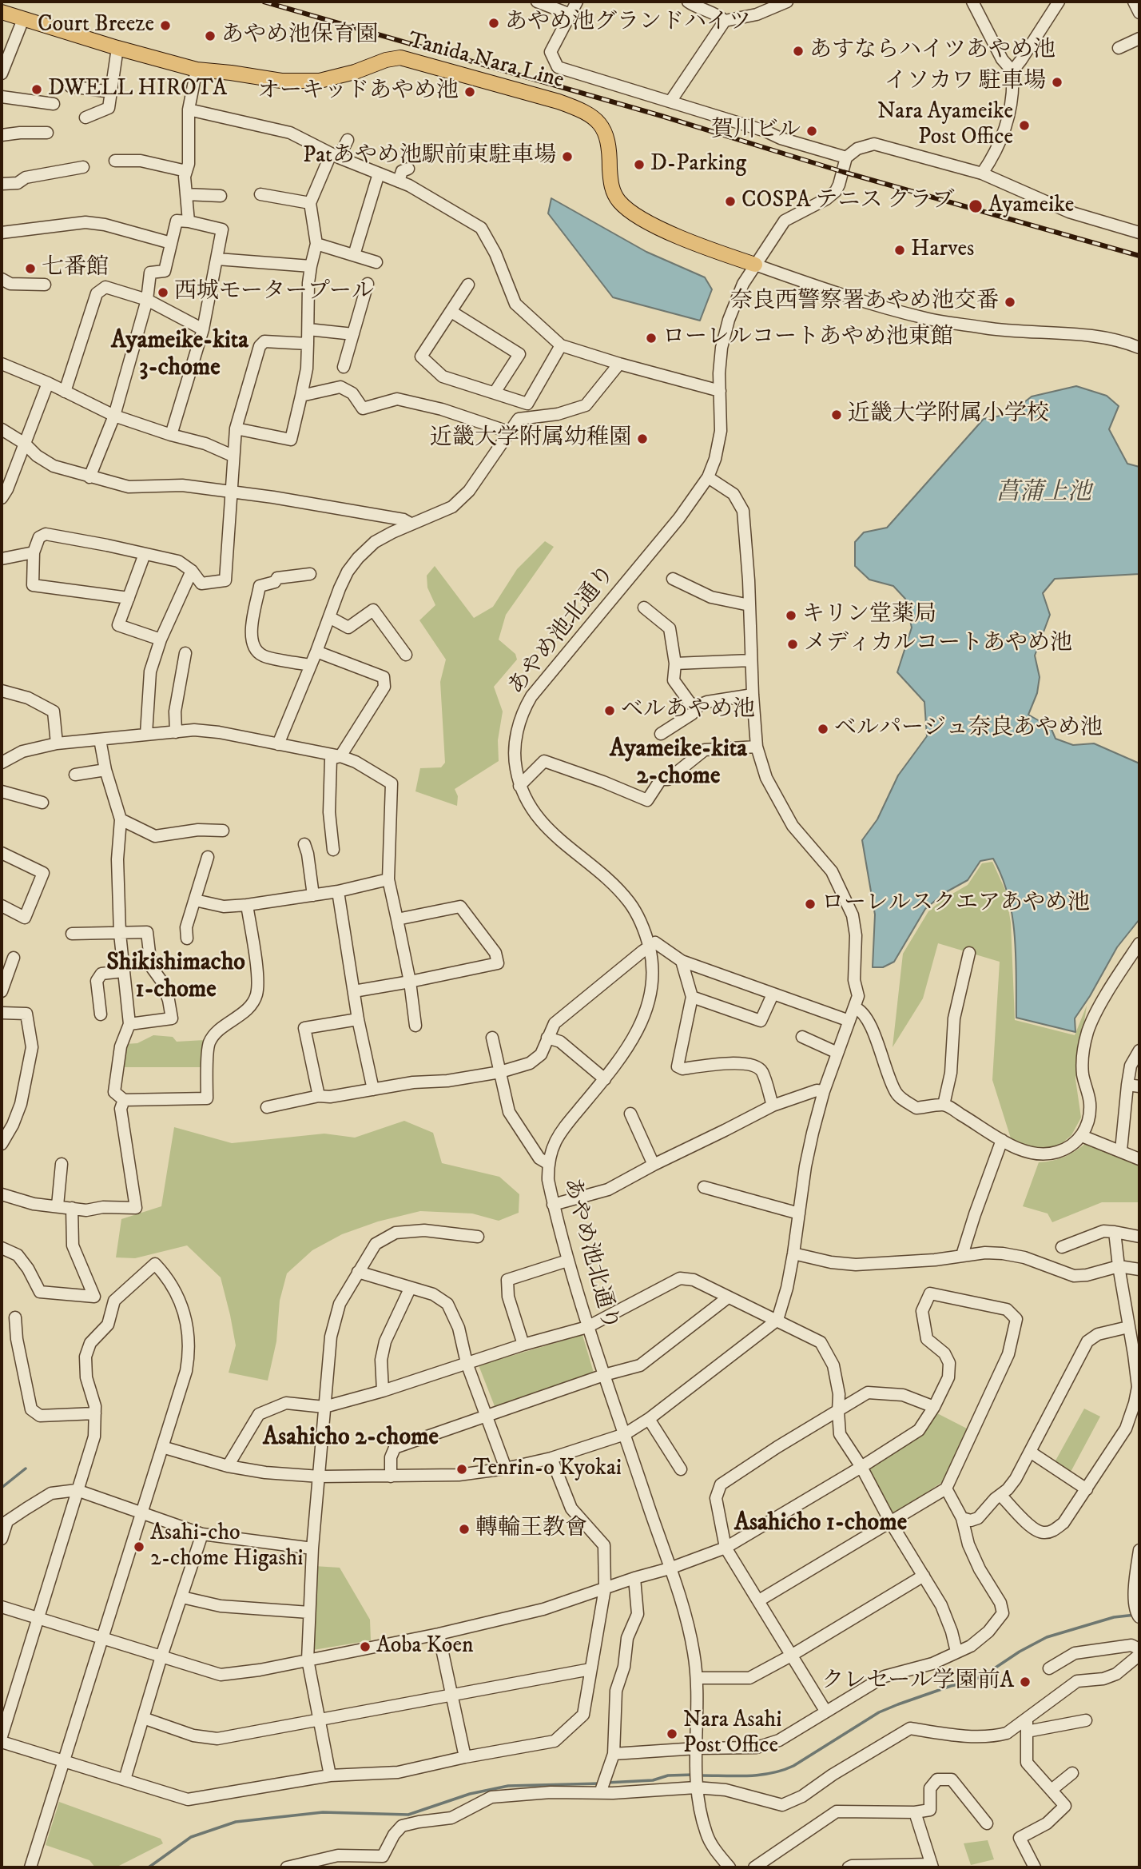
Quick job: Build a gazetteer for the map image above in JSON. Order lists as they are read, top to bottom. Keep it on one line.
{"streets":{"main road":["Tanida Nara Line"],"street":["あやめ池北通り"]},"crossings":[["Tanida Nara Line","あやめ池北通り"]],"districts":["Ayameike-kita 3-chome","Ayameike-kita 2-chome","Shikishimacho 1-chome","Asahicho 2-chome","Asahicho 1-chome"],"water":["菖蒲上池"],"places":["あやめ池グランドハイツ","Court Breeze","あやめ池保育園","あすならハイツあやめ池","イソカワ 駐車場","DWELL HIROTA","オーキッドあやめ池","Nara Ayameike Post Office","賀川ビル","Patあやめ池駅前東駐車場","D-Parking","COSPA テニス クラブ","Ayameike","Harves","七番館","西城モータープール","奈良西警察署あやめ池交番","ローレルコートあやめ池東館","近畿大学附属小学校","近畿大学附属幼稚園","キリン堂薬局","メディカルコートあやめ池","ベルあやめ池","ベルパージュ奈良あやめ池","ローレルスクエアあやめ池","Tenrin-o Kyokai","轉輪王教會","Asahi-cho 2-chome Higashi","Aoba Koen","クレセール学園前A","Nara Asahi Post Office"]}
